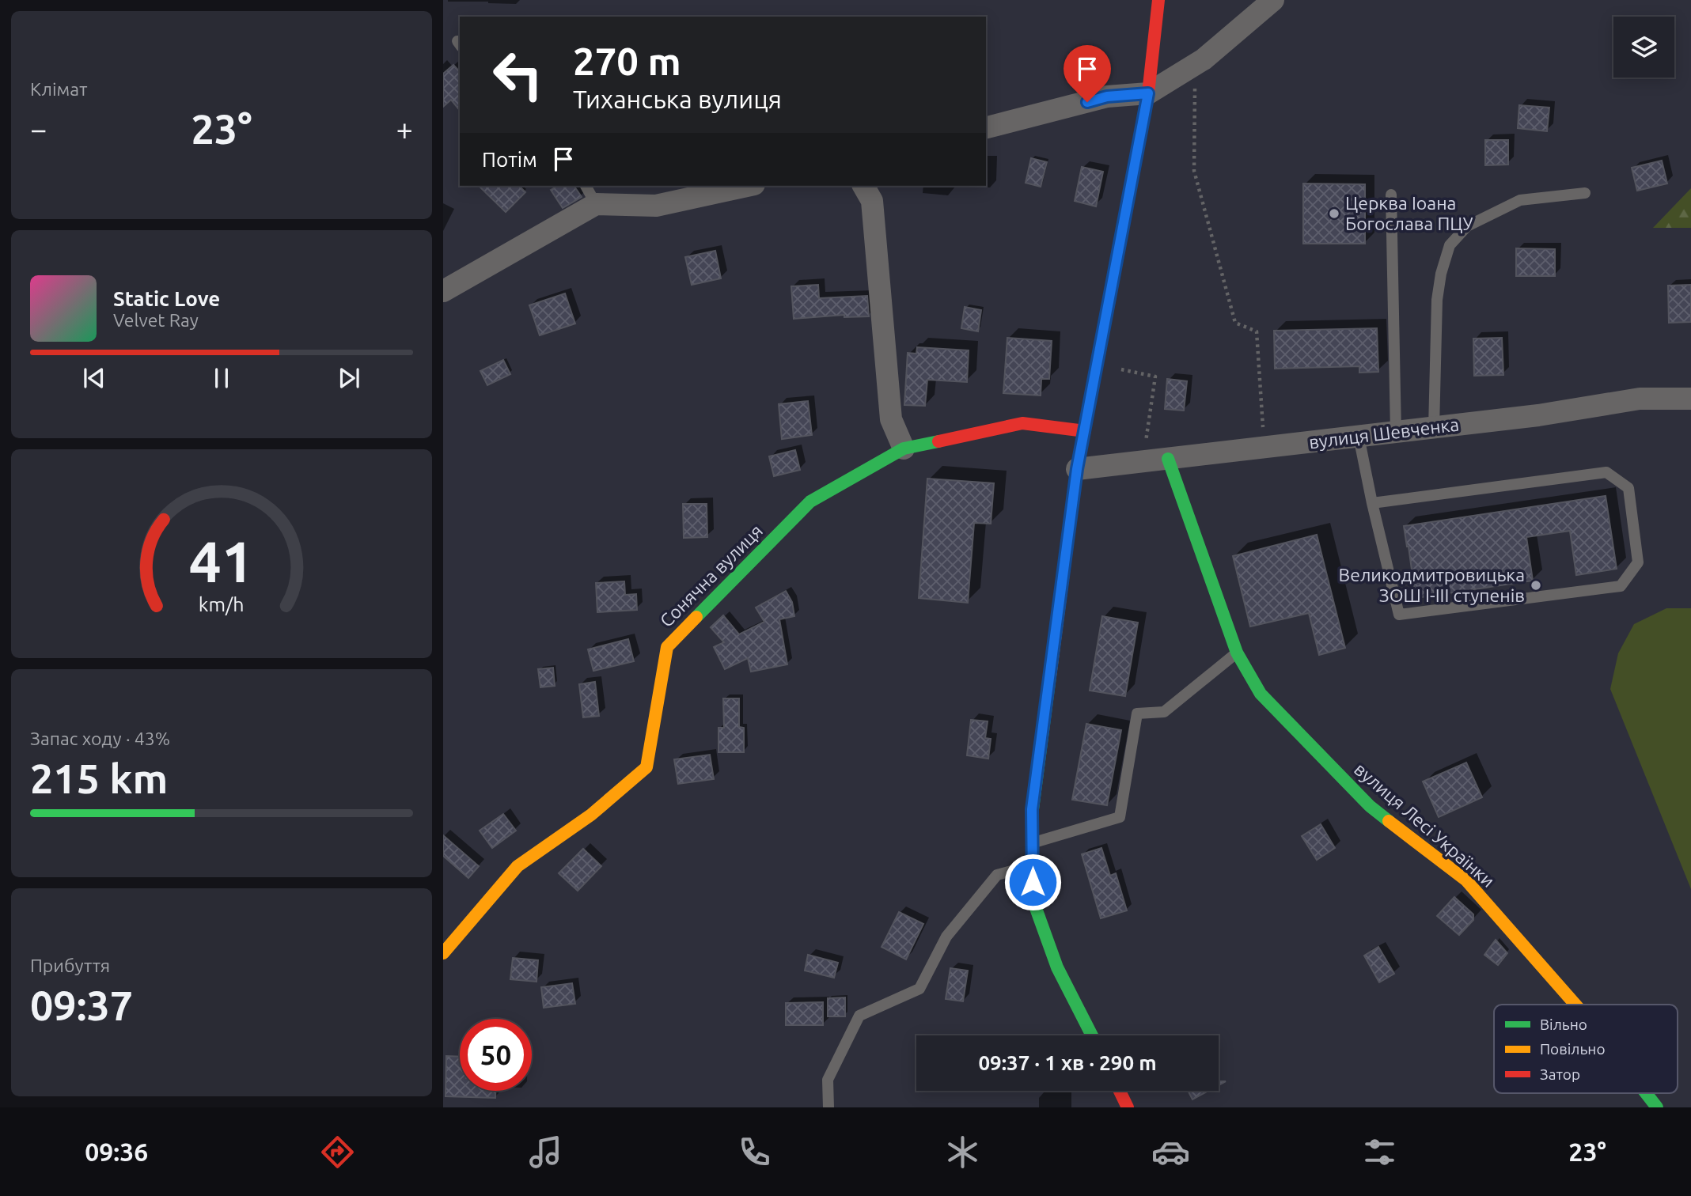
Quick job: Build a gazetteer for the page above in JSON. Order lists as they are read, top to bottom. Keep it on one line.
{"streets":{"street":["вулиця Шевченка","Сонячна вулиця","вулиця Лесі Українки"]},"crossings":[["вулиця Шевченка","вулиця Лесі Українки"]],"places":["Церква Іоана Богослава ПЦУ","Великодмитровицька ЗОШ І-ІІІ ступенів"],"legend":["Вільно","Повільно","Затор"],"page":{"tile":["Клімат",["Запас ходу · 43%","215 km"],["Прибуття","09:37"]],"turn":["270 m","Тиханська вулиця"],"heat":["−","23°","+"],"then":"Потім","song":["Static Love","Velvet Ray"],"limit":"50","trip":"09:37 · 1 хв · 290 m","tabs":["09:36","23°"],"gauge":["41","km/h"]}}
